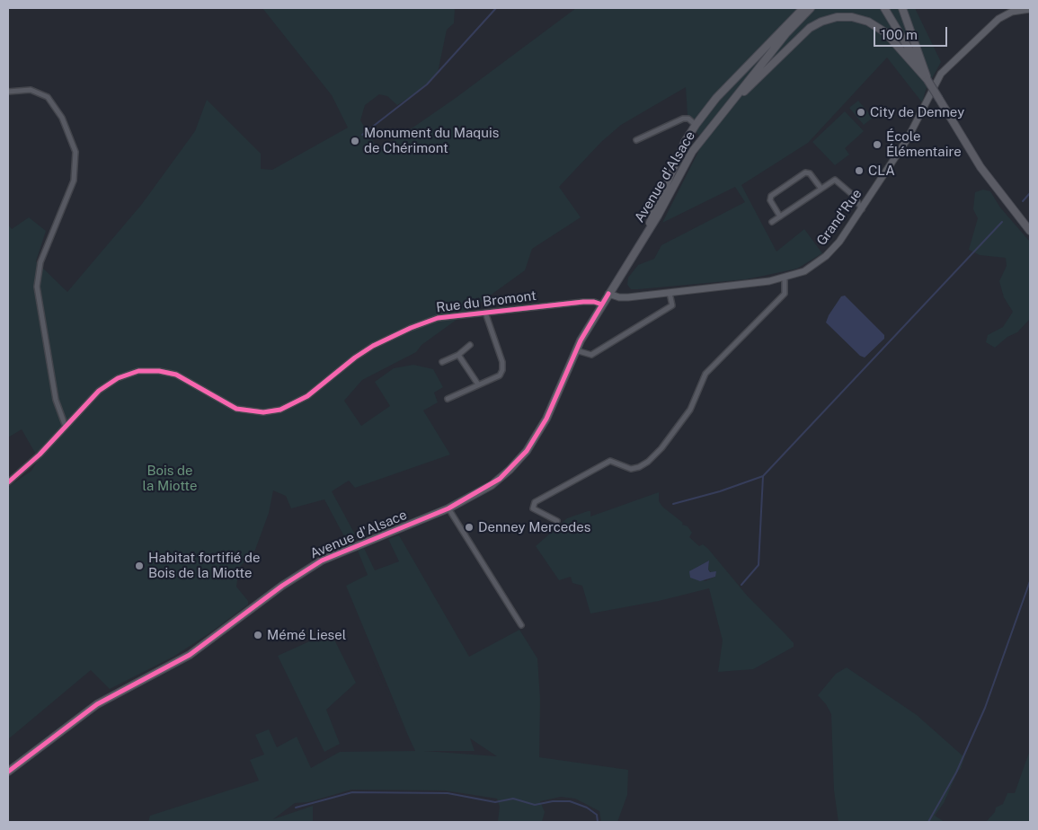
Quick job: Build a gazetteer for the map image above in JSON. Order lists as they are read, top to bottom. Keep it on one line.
{"streets":{"main road":["Avenue d'Alsace"],"street":["Grand'Rue","Rue du Bromont"]},"crossings":[["Avenue d'Alsace","Grand'Rue"],["Avenue d'Alsace","Rue du Bromont"]],"parks":["Bois de la Miotte"],"places":["City de Denney","Monument du Maquis de Chérimont","École Élémentaire","CLA","Denney Mercedes","Habitat fortifié de Bois de la Miotte","Mémé Liesel"],"scale_bar":"100 m"}
